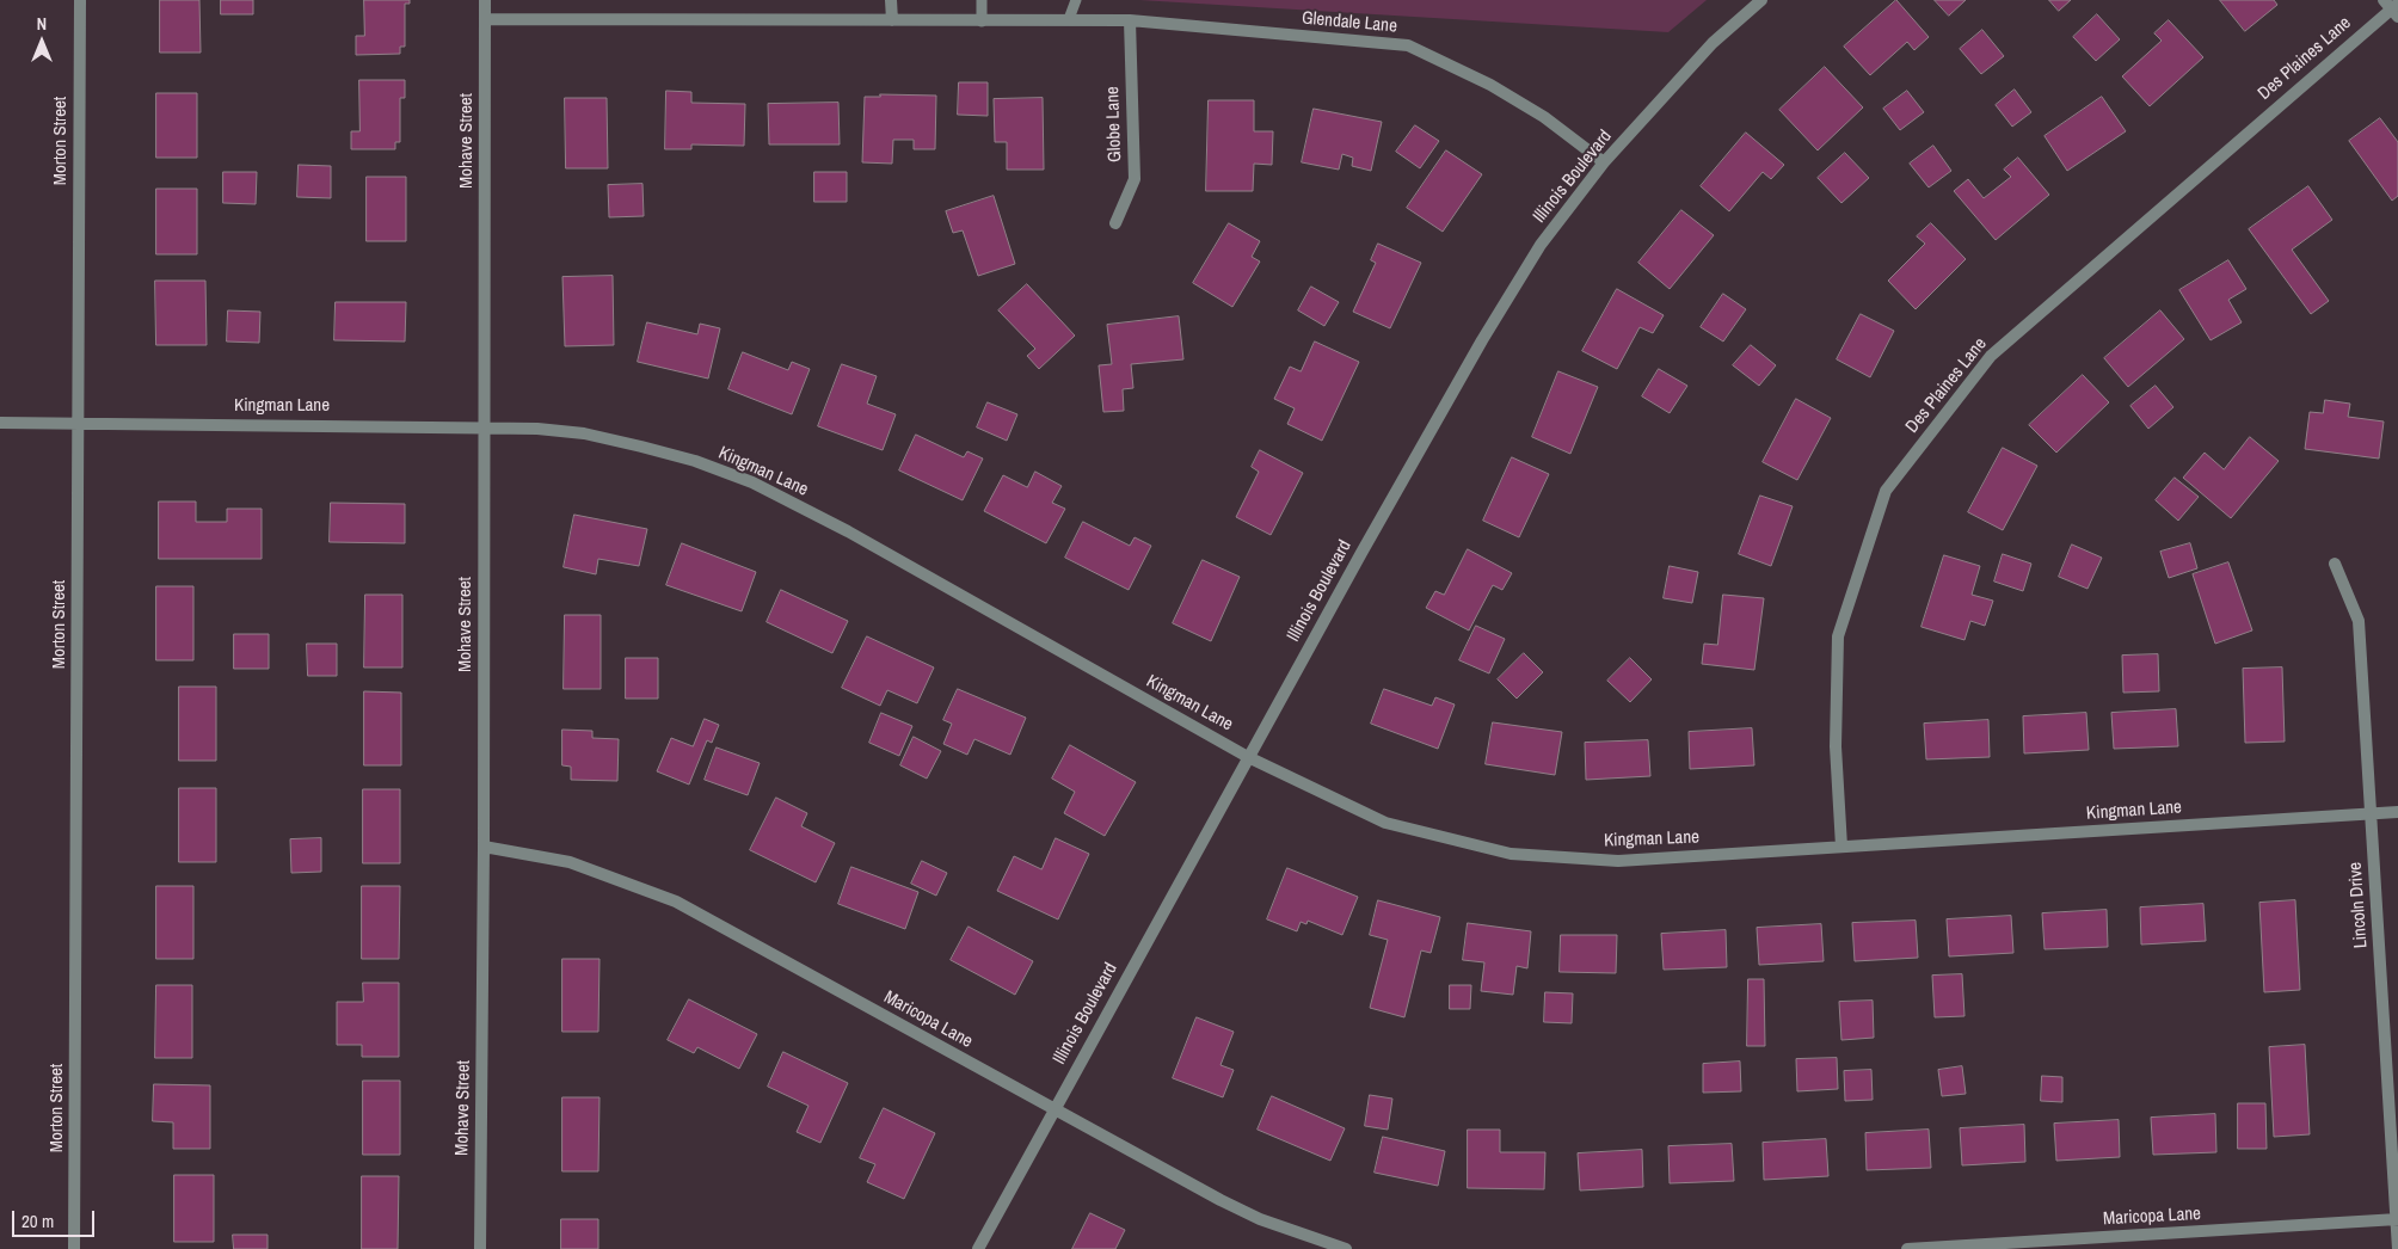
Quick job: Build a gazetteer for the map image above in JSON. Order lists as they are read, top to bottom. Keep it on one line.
{"streets":{"street":["Glendale Lane","Des Plaines Lane","Globe Lane","Morton Street","Mohave Street","Illinois Boulevard","Kingman Lane","Lincoln Drive","Maricopa Lane"]},"crossings":[["Glendale Lane","Globe Lane"],["Glendale Lane","Mohave Street"],["Glendale Lane","Illinois Boulevard"],["Des Plaines Lane","Kingman Lane"],["Morton Street","Kingman Lane"],["Mohave Street","Kingman Lane"],["Mohave Street","Maricopa Lane"],["Illinois Boulevard","Kingman Lane"],["Illinois Boulevard","Maricopa Lane"],["Kingman Lane","Lincoln Drive"],["Lincoln Drive","Maricopa Lane"]],"scale_bar":"20 m","north":"top"}
